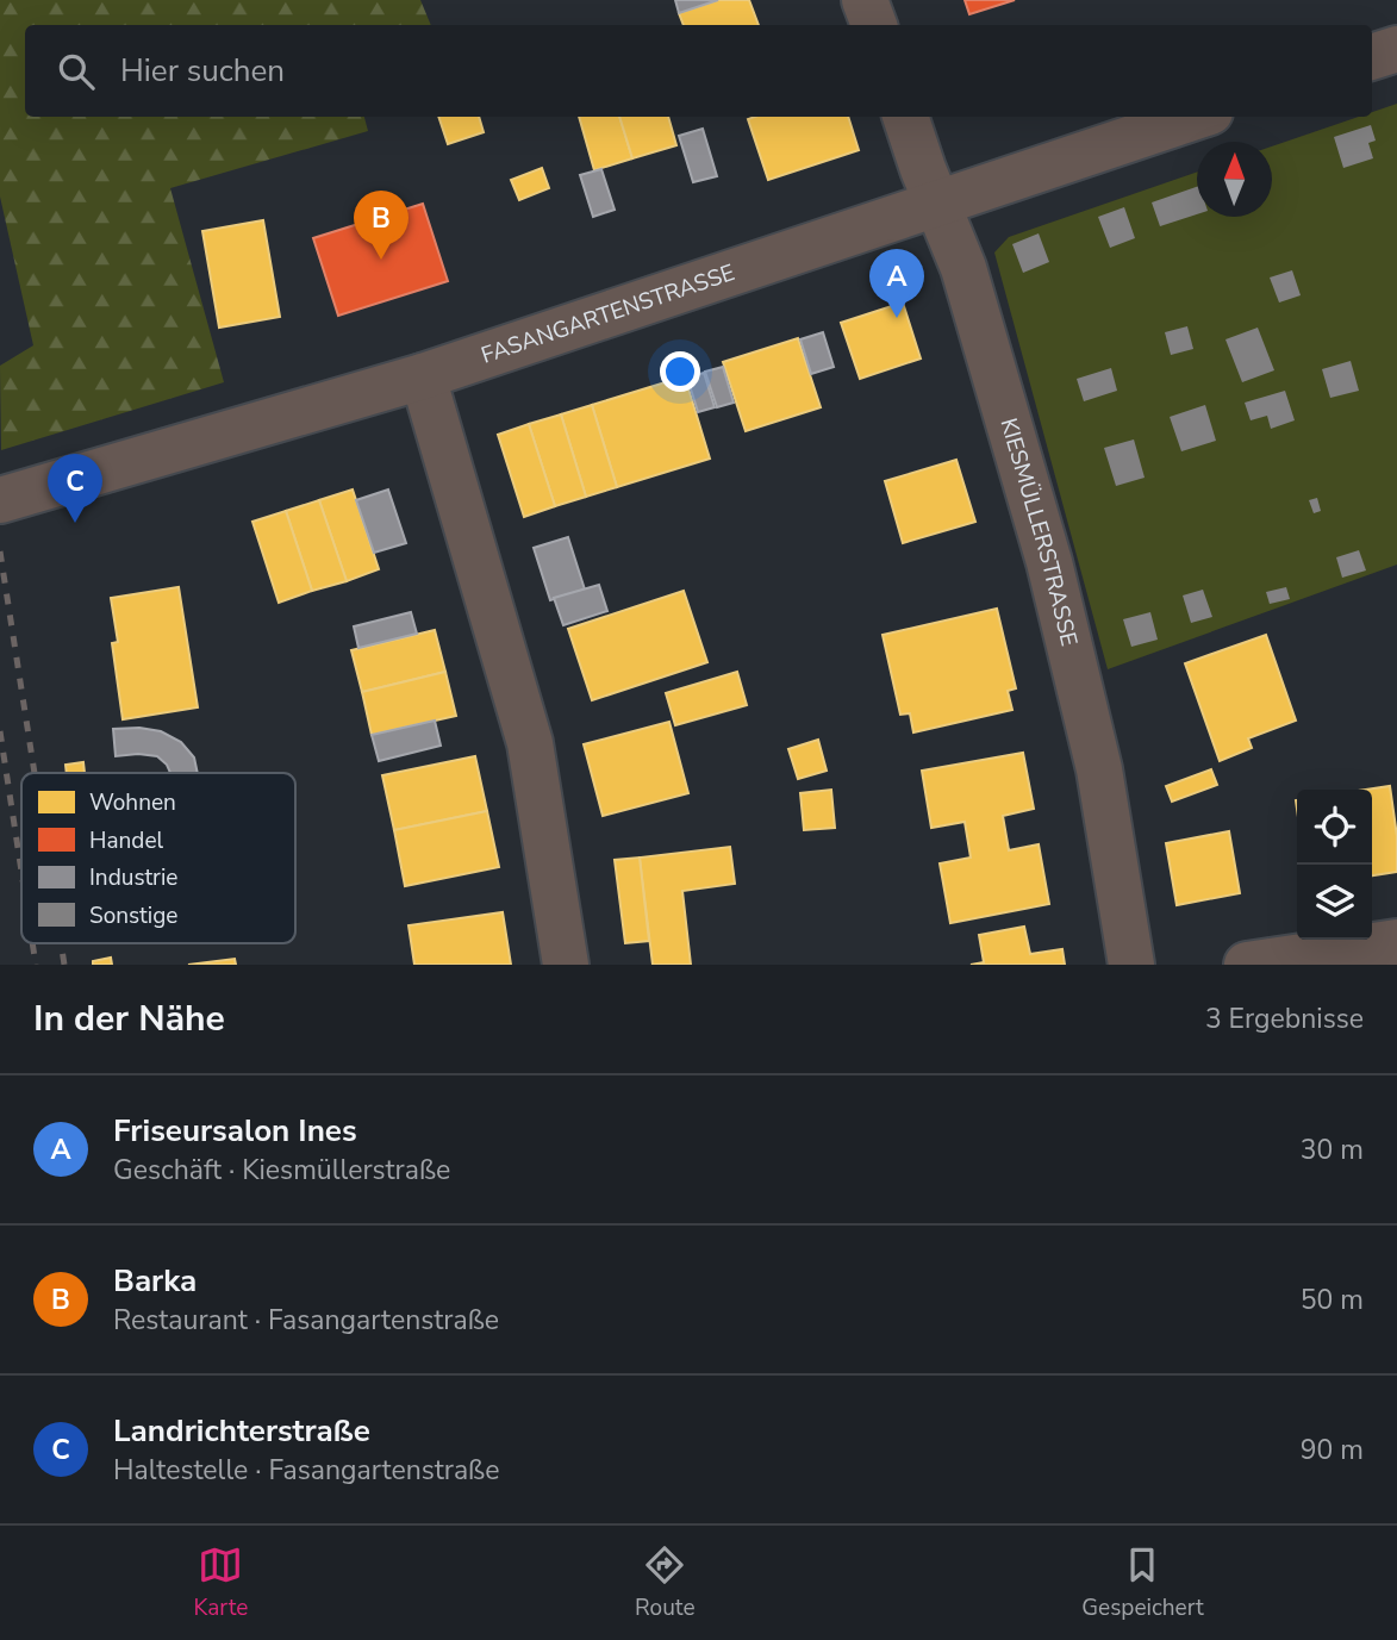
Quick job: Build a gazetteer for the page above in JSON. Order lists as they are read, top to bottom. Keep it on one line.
{"streets":{"street":["FASANGARTENSTRASSE","KIESMÜLLERSTRASSE"]},"crossings":[["FASANGARTENSTRASSE","KIESMÜLLERSTRASSE"]],"legend":["Wohnen","Handel","Industrie","Sonstige"],"north":"top","page":{"search":"Hier suchen","pins":["B","A","C"],"heading":["In der Nähe","3 Ergebnisse"],"list":[{"mark":"A","name":"Friseursalon Ines","note":"Geschäft · Kiesmüllerstraße","value":"30 m"},{"mark":"B","name":"Barka","note":"Restaurant · Fasangartenstraße","value":"50 m"},{"mark":"C","name":"Landrichterstraße","note":"Haltestelle · Fasangartenstraße","value":"90 m"}],"nav":["Karte","Route","Gespeichert"]}}
